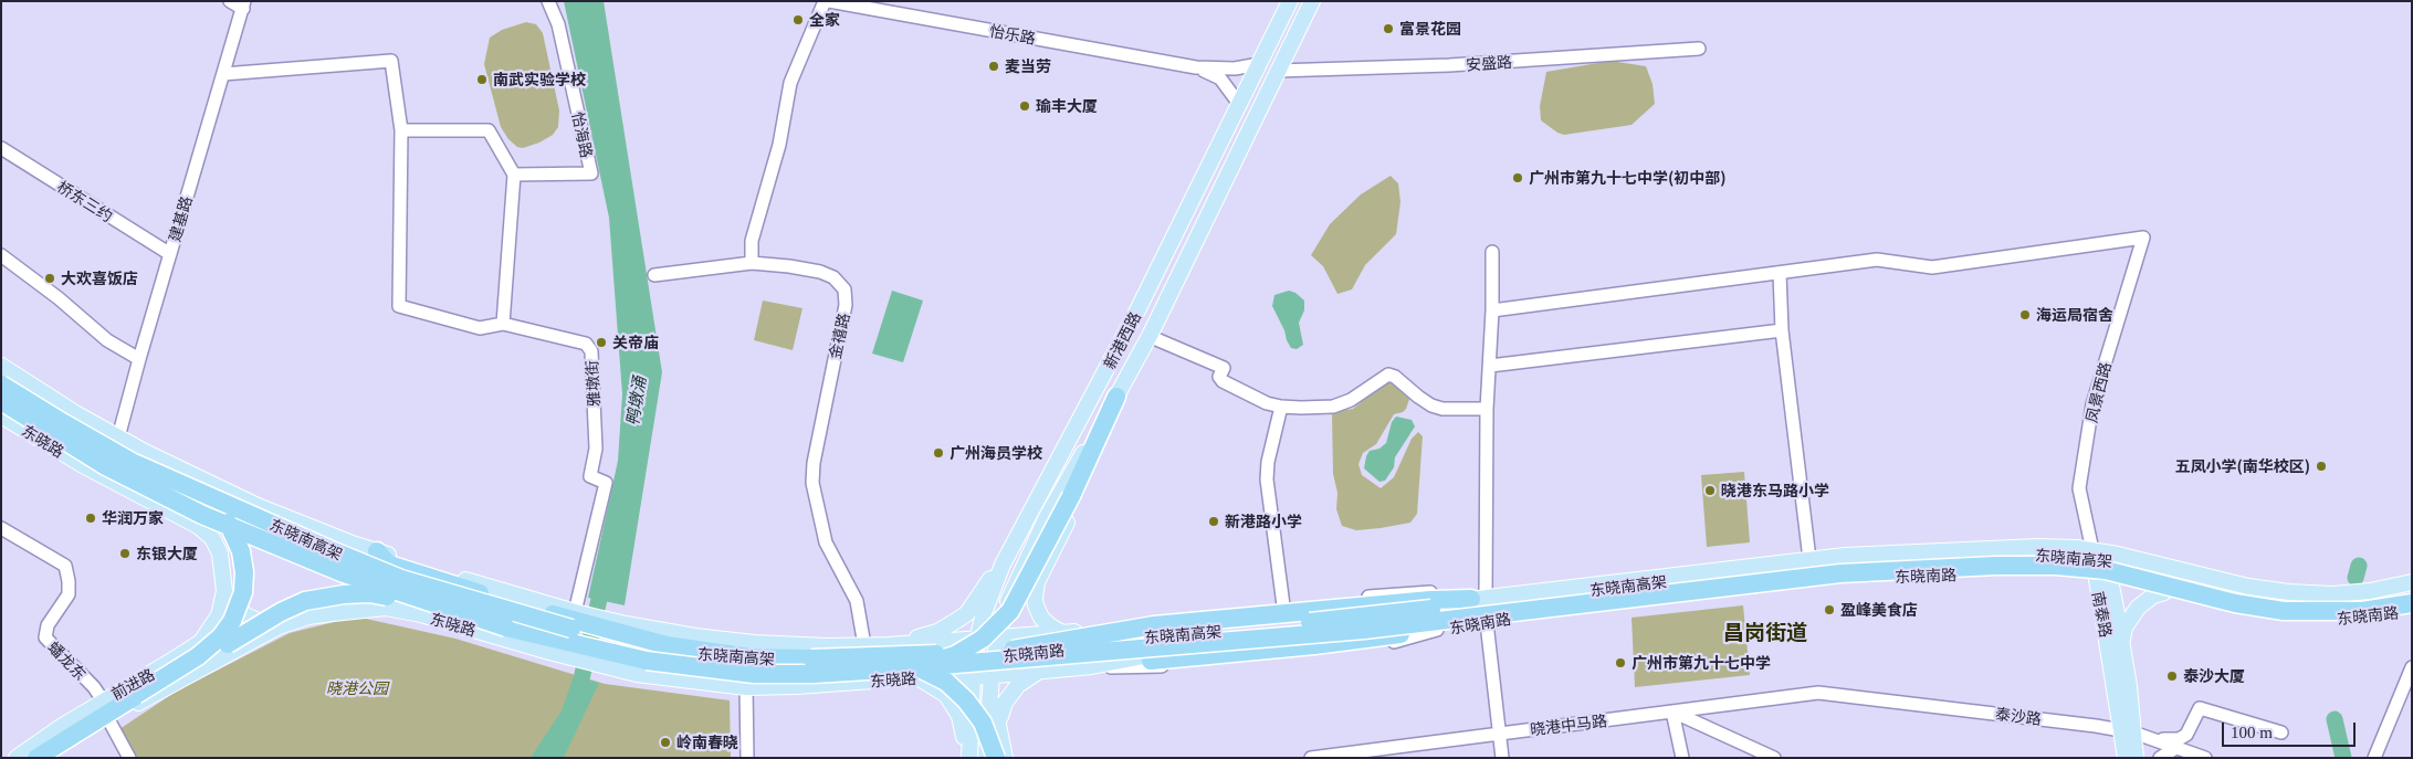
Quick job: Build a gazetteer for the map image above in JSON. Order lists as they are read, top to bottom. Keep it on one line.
{"streets":{"highway":["东晓南高架"],"main road":["新港西路","东晓路","东晓南路","南泰路","前进路"],"street":["怡乐路","安盛路","怡海路","桥东三约","建基路","金禧路","雅墩街","凤景西路","蟠龙东","泰沙路","晓港中马路"]},"crossings":[["安盛路","新港西路"],["桥东三约","建基路"],["新港西路","东晓路"],["新港西路","东晓南高架"],["新港西路","东晓南路"],["凤景西路","东晓南路"],["凤景西路","南泰路"],["东晓路","东晓南高架"],["东晓路","东晓南路"],["东晓路","前进路"],["东晓南高架","东晓南路"],["东晓南路","南泰路"],["南泰路","泰沙路"],["蟠龙东","前进路"],["泰沙路","晓港中马路"]],"districts":["昌岗街道"],"water":["鸭墩涌"],"parks":["晓港公园"],"places":["全家","富景花园","麦当劳","南武实验学校","瑜丰大厦","广州市第九十七中学(初中部)","大欢喜饭店","海运局宿舍","关帝庙","广州海员学校","五凤小学(南华校区)","晓港东马路小学","华润万家","新港路小学","东银大厦","盈峰美食店","广州市第九十七中学","泰沙大厦","岭南春晓"],"scale_bar":"100 m"}
